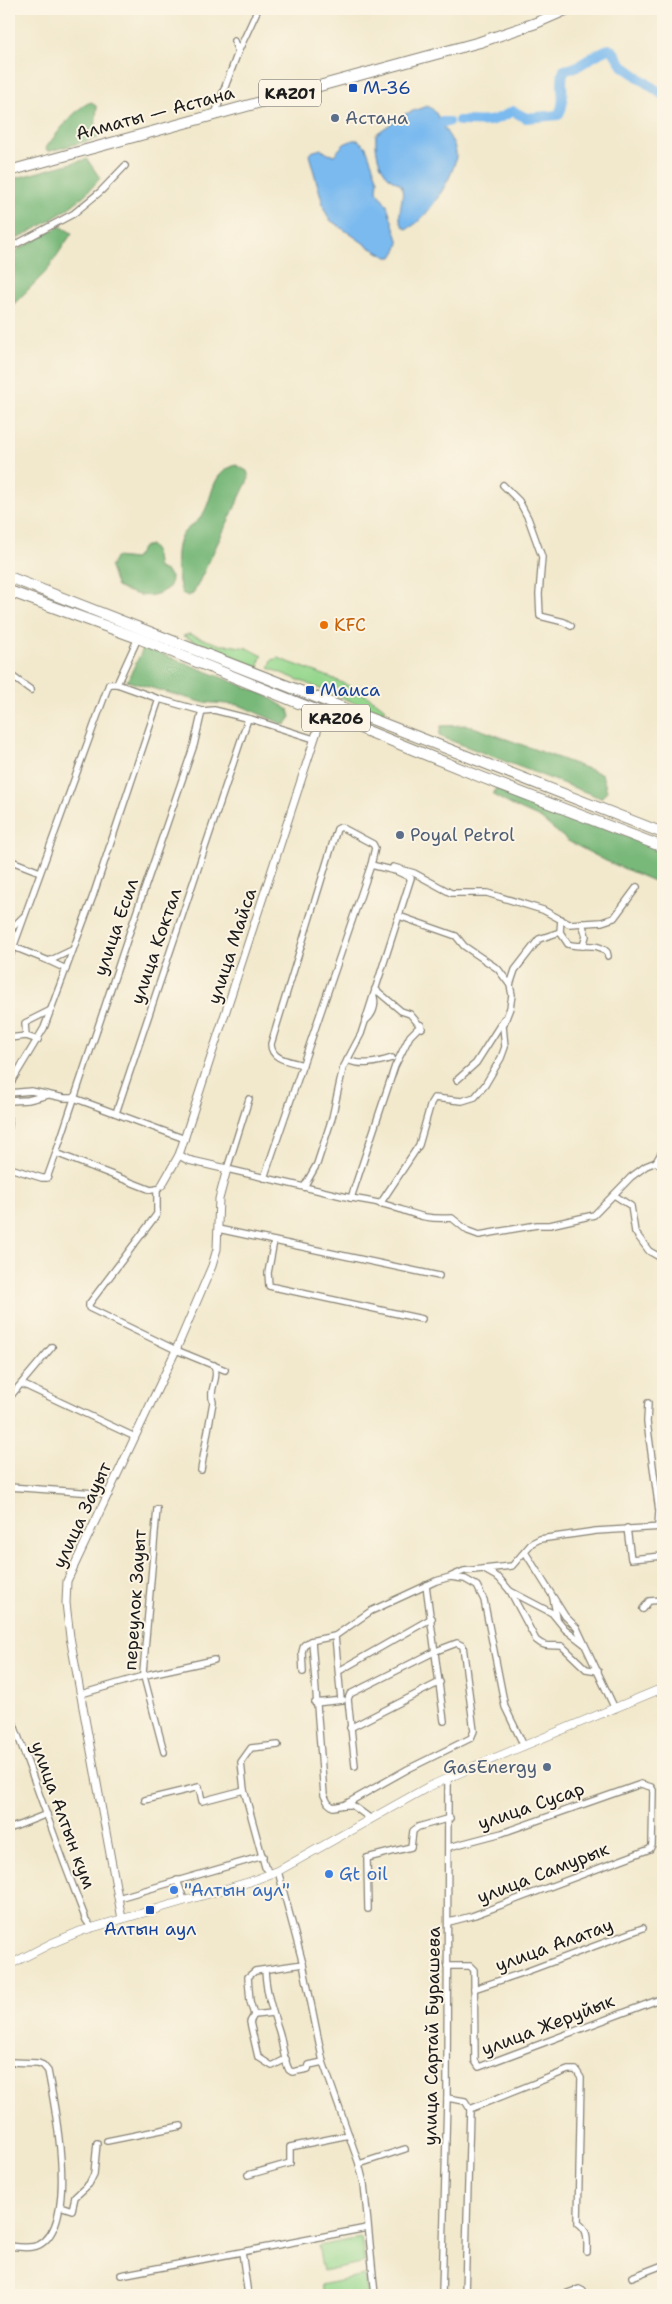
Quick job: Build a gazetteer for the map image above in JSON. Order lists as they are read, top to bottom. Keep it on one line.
{"streets":{"highway":["KАZ01","Алматы — Астана","KАZ06"],"street":["улица Есил","улица Коктал","улица Майса","улица Зауыт","переулок Зауыт","улица Сусар","улица Алтын кум","улица Самурык","улица Алатау","улица Жеруйык","улица Сартай Бурашева"]},"crossings":[["KАZ06","улица Майса"],["улица Сусар","улица Самурык"],["улица Сусар","улица Сартай Бурашева"],["улица Самурык","улица Сартай Бурашева"],["улица Алатау","улица Жеруйык"],["улица Жеруйык","улица Сартай Бурашева"]],"places":{"transit":["М-36","Маиса","Алтын аул"],"other":["Астана","KFC","Poyal Petrol","GasEnergy","Gt oil","\"Алтын аул\""]}}
